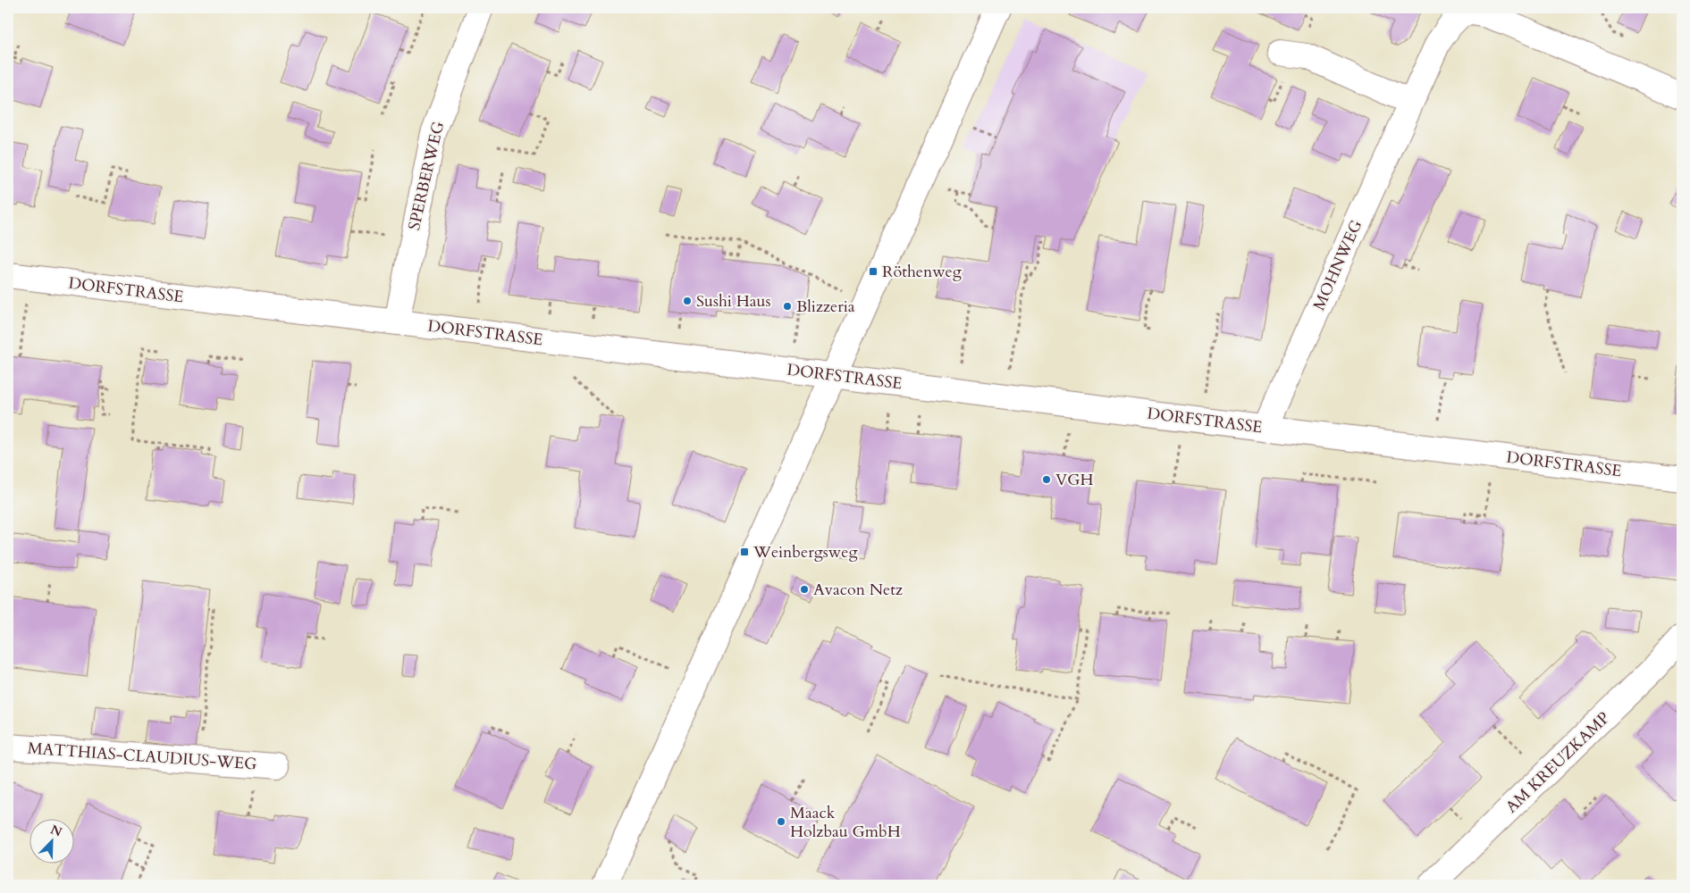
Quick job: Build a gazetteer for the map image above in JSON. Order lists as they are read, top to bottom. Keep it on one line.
{"streets":{"street":["SPERBERWEG","MOHNWEG","DORFSTRASSE","MATTHIAS-CLAUDIUS-WEG","AM KREUZKAMP"]},"crossings":[["SPERBERWEG","DORFSTRASSE"],["MOHNWEG","DORFSTRASSE"]],"places":{"transit":["Röthenweg","Weinbergsweg"],"other":["Sushi Haus","Blizzeria","VGH","Avacon Netz","Maack Holzbau GmbH"]},"north":"top right"}
